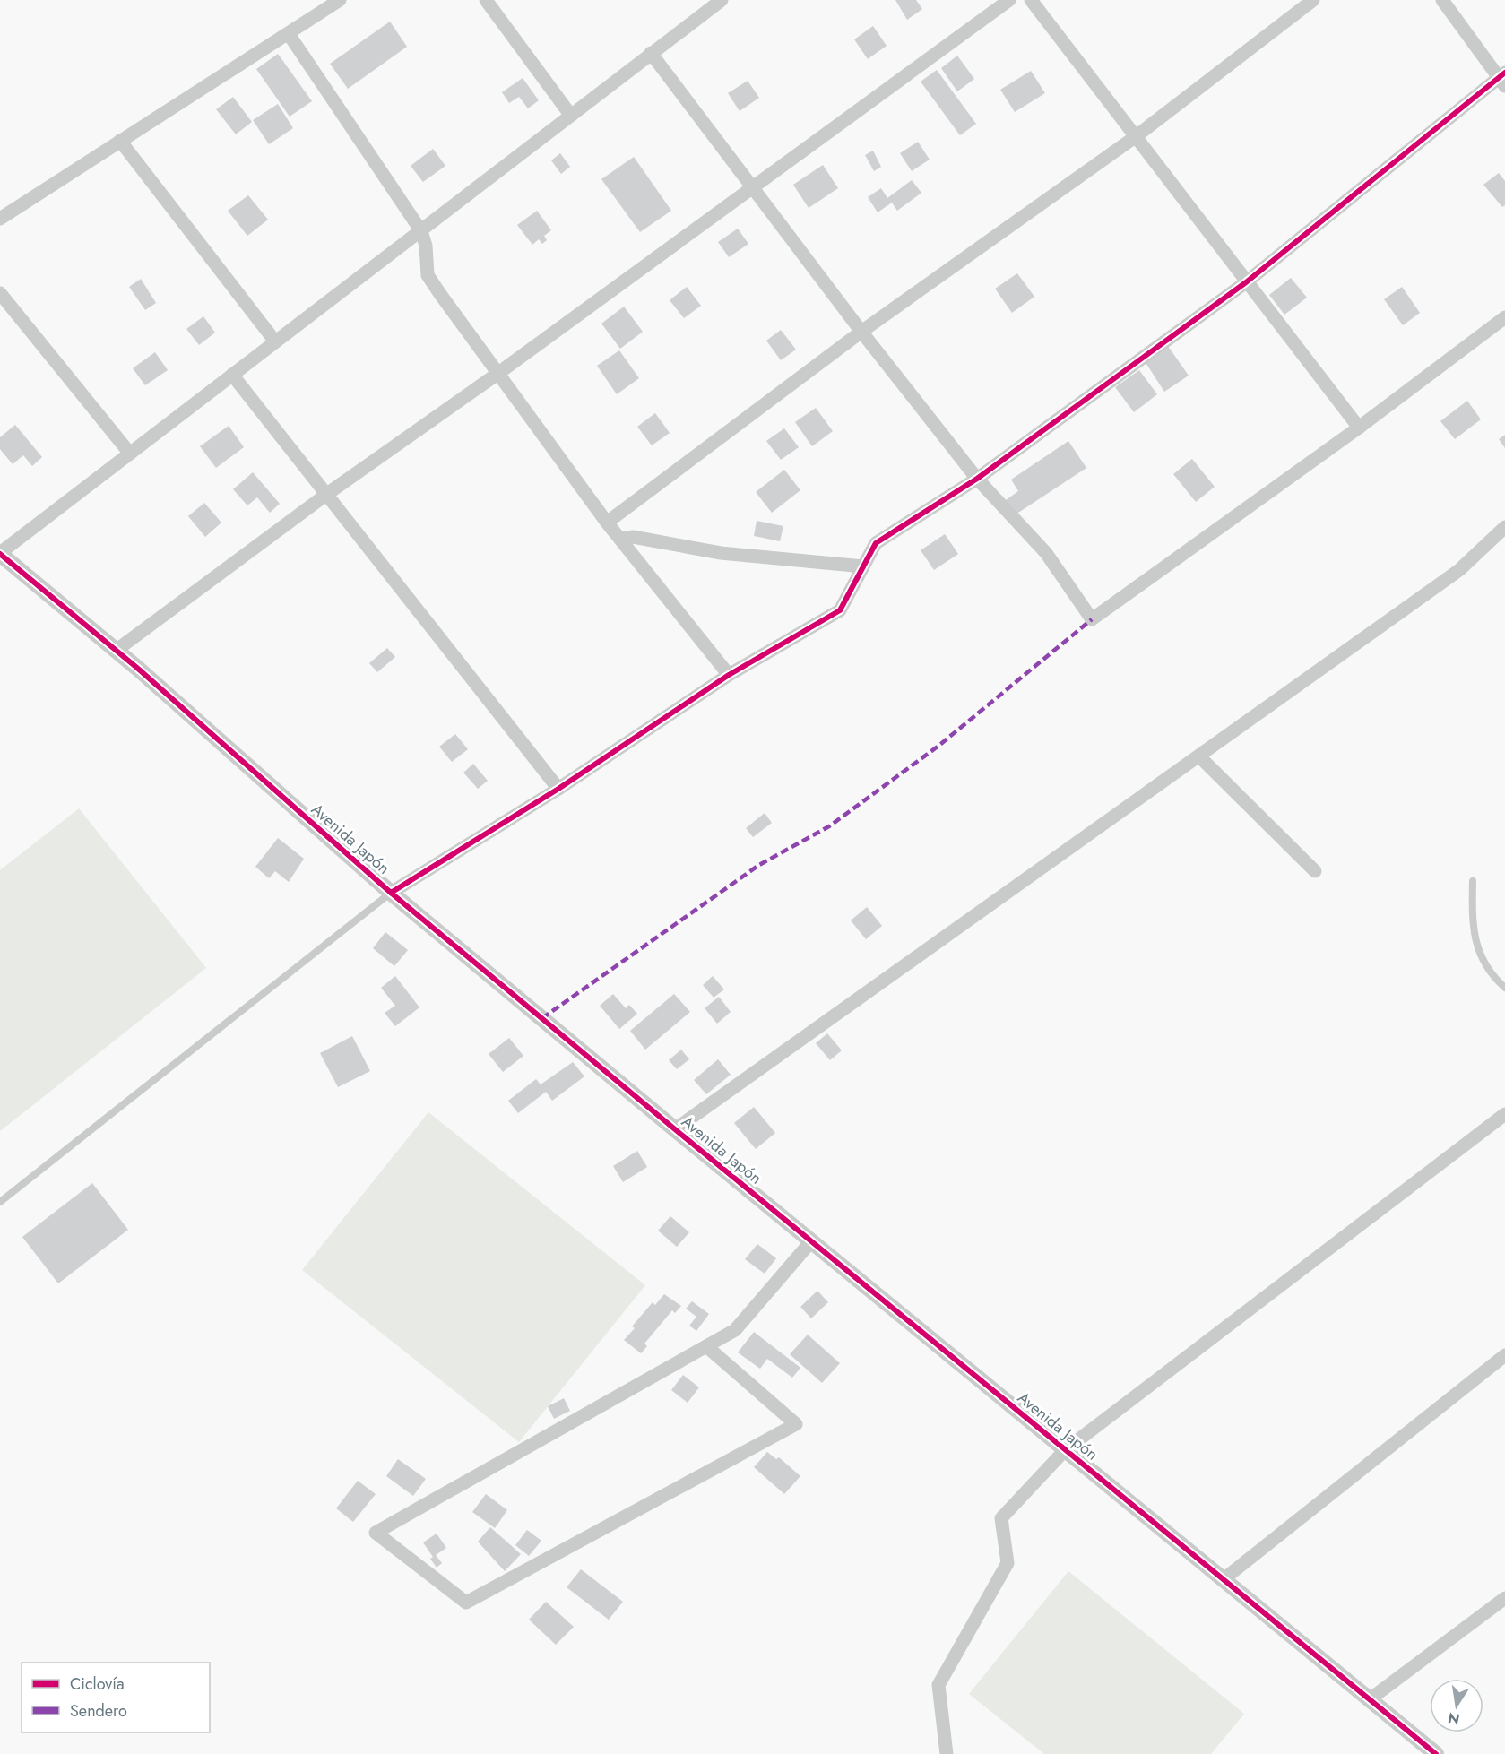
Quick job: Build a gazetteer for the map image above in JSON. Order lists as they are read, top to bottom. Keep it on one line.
{"streets":{"street":["Avenida Japón"]},"legend":["Ciclovía","Sendero"],"north":"bottom"}
